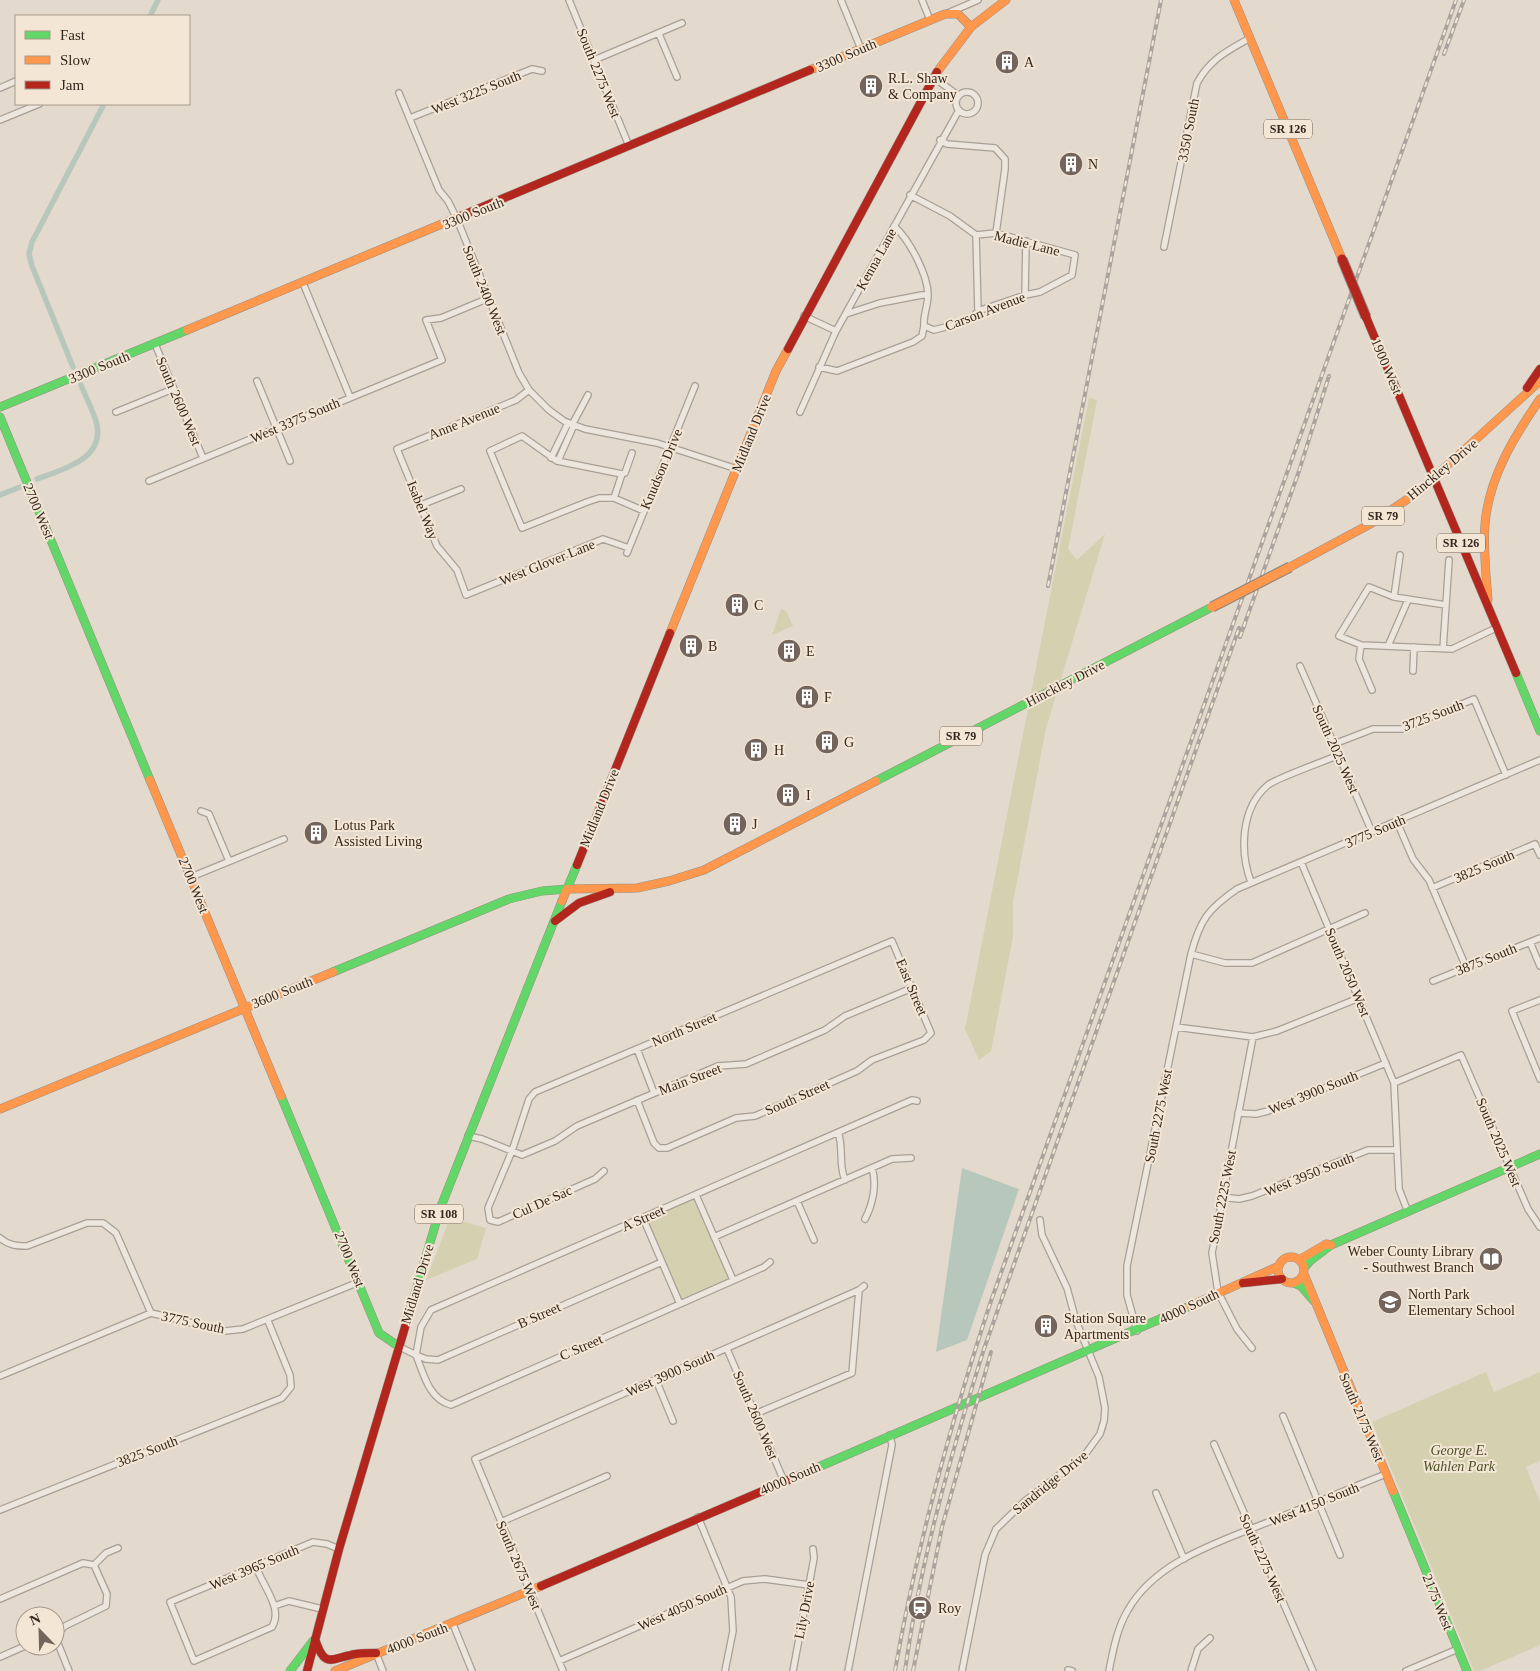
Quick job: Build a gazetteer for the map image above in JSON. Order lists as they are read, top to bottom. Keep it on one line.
{"streets":{"street":["3300 South","South 2275 West","West 3225 South","SR 126","3350 South","Madie Lane","Kenna Lane","South 2400 West","Carson Avenue","1900 West","South 2600 West","West 3375 South","Anne Avenue","Midland Drive","Knudson Drive","Hinckley Drive","Isabel Way","2700 West","SR 79","West Glover Lane","3725 South","South 2025 West","3775 South","3825 South","3875 South","South 2050 West","East Street","3600 South","North Street","Main Street","West 3900 South","South Street","West 3950 South","South 2225 West","Cul De Sac","SR 108","A Street","4000 South","B Street","C Street","South 2175 West","Sandridge Drive","West 4150 South","South 2675 West","West 3965 South","2175 West","West 4050 South","Lily Drive"]},"crossings":[["3300 South","South 2275 West"],["3300 South","South 2400 West"],["3300 South","South 2600 West"],["South 2275 West","3775 South"],["South 2275 West","4000 South"],["South 2275 West","West 4150 South"],["West 3225 South","South 2400 West"],["3350 South","1900 West"],["Madie Lane","Kenna Lane"],["Madie Lane","Carson Avenue"],["Kenna Lane","Carson Avenue"],["South 2400 West","West 3375 South"],["South 2400 West","Anne Avenue"],["South 2400 West","Midland Drive"],["South 2400 West","Knudson Drive"],["1900 West","Hinckley Drive"],["South 2600 West","West 3375 South"],["South 2600 West","West 3900 South"],["South 2600 West","4000 South"],["Anne Avenue","Isabel Way"],["Midland Drive","Hinckley Drive"],["Midland Drive","2700 West"],["Midland Drive","3600 South"],["Midland Drive","Main Street"],["Midland Drive","West 3965 South"],["Knudson Drive","West Glover Lane"],["Hinckley Drive","3600 South"],["Isabel Way","West Glover Lane"],["2700 West","3775 South"],["2700 West","3600 South"],["3725 South","South 2025 West"],["3725 South","3775 South"],["South 2025 West","3775 South"],["South 2025 West","South 2050 West"],["3775 South","3825 South"],["3775 South","South 2050 West"],["South 2050 West","West 3900 South"],["South 2050 West","West 3950 South"],["East Street","North Street"],["East Street","Main Street"],["East Street","South Street"],["North Street","Main Street"],["North Street","Cul De Sac"],["Main Street","South Street"],["Main Street","Cul De Sac"],["West 3900 South","South 2225 West"],["West 3900 South","South 2675 West"],["West 3950 South","South 2225 West"],["South 2225 West","4000 South"],["A Street","B Street"],["A Street","C Street"],["4000 South","South 2175 West"],["4000 South","Sandridge Drive"],["4000 South","South 2675 West"],["B Street","C Street"],["South 2175 West","West 4150 South"],["South 2175 West","2175 West"],["South 2675 West","West 4050 South"],["West 4050 South","Lily Drive"]],"parks":["George E. Wahlen Park"],"places":{"building":["A","R.L. Shaw & Company","N","C","B","E","F","G","H","I","J","Lotus Park Assisted Living","Station Square Apartments"],"library":["Weber County Library - Southwest Branch"],"school or university":["North Park Elementary School"],"station":["Roy"]},"legend":["Fast","Slow","Jam"],"north":"top left"}
